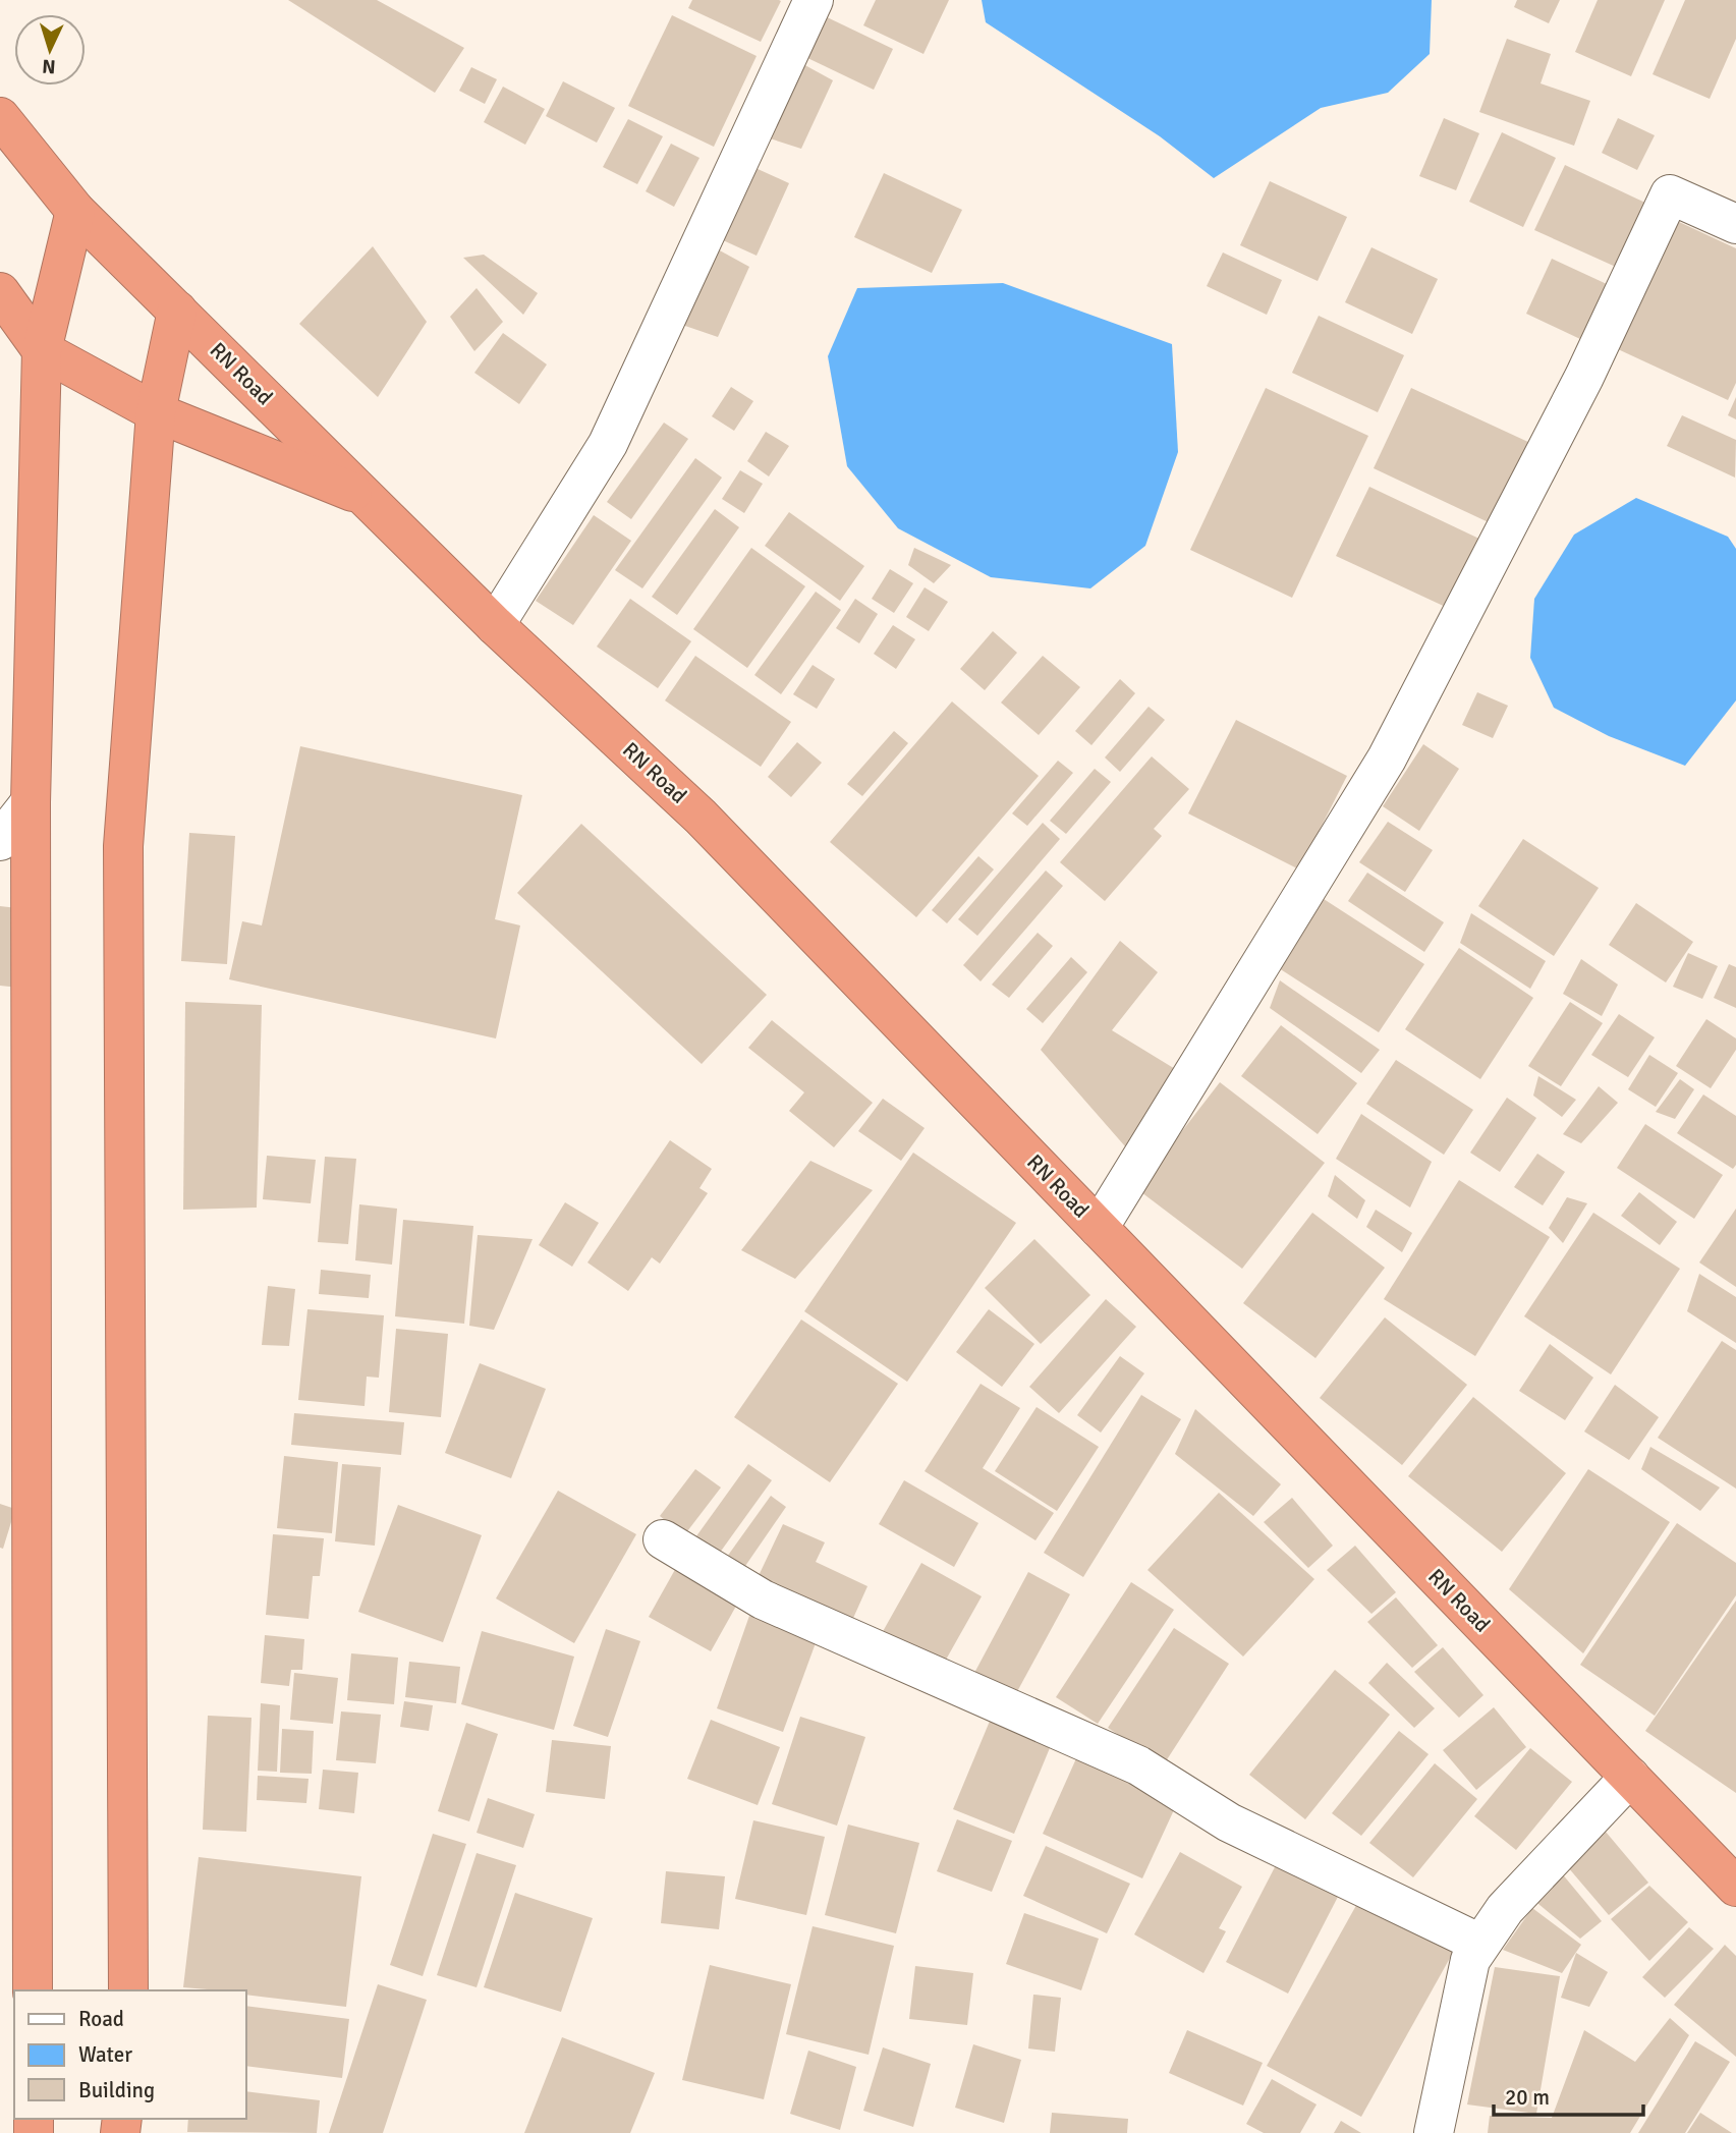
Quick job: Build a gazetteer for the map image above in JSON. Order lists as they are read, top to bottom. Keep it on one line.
{"streets":{"highway":["RN Road"]},"legend":["Road","Water","Building"],"scale_bar":"20 m","north":"bottom"}
